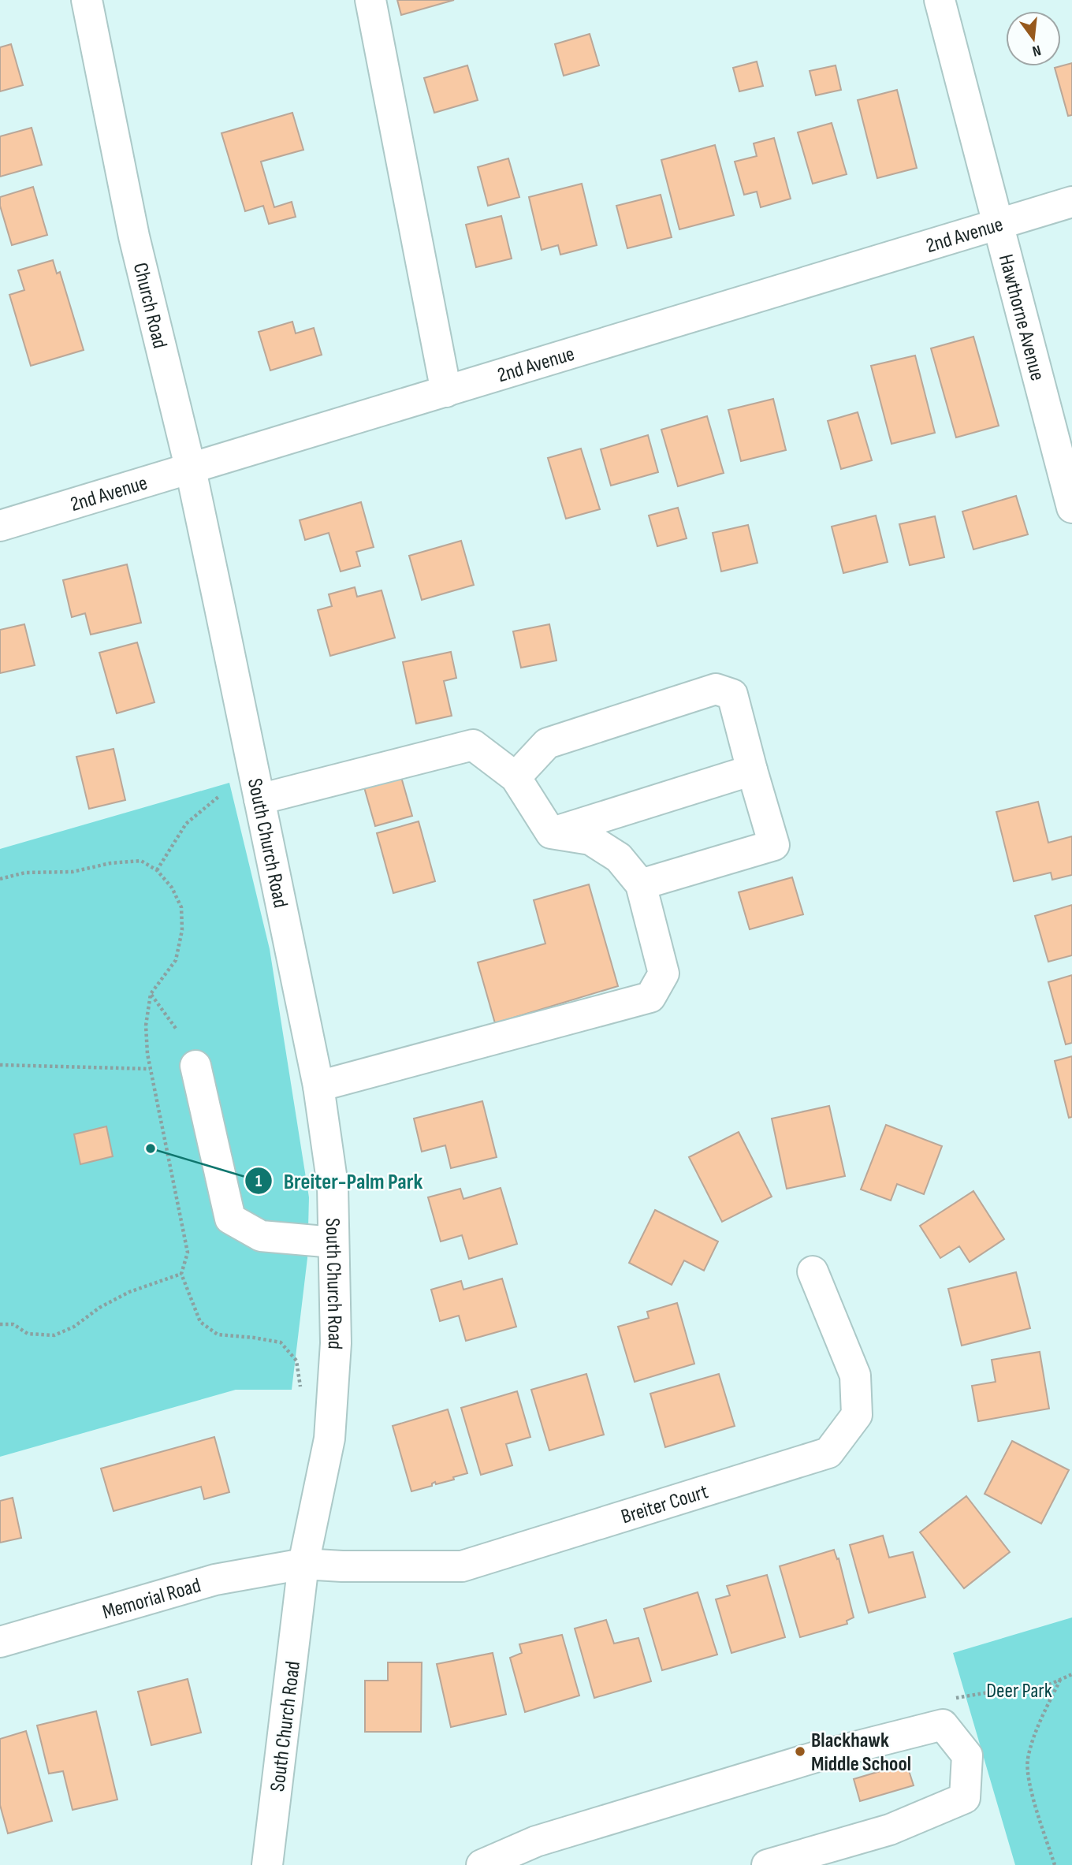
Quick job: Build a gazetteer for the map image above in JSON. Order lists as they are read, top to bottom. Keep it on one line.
{"streets":{"street":["2nd Avenue","Church Road","Hawthorne Avenue","South Church Road","Breiter Court","Memorial Road"]},"crossings":[["2nd Avenue","Church Road"],["2nd Avenue","Hawthorne Avenue"],["Church Road","South Church Road"],["South Church Road","Breiter Court"],["South Church Road","Memorial Road"],["Breiter Court","Memorial Road"]],"parks":["Deer Park"],"places":["Breiter-Palm Park","Blackhawk Middle School"],"north":"bottom"}
